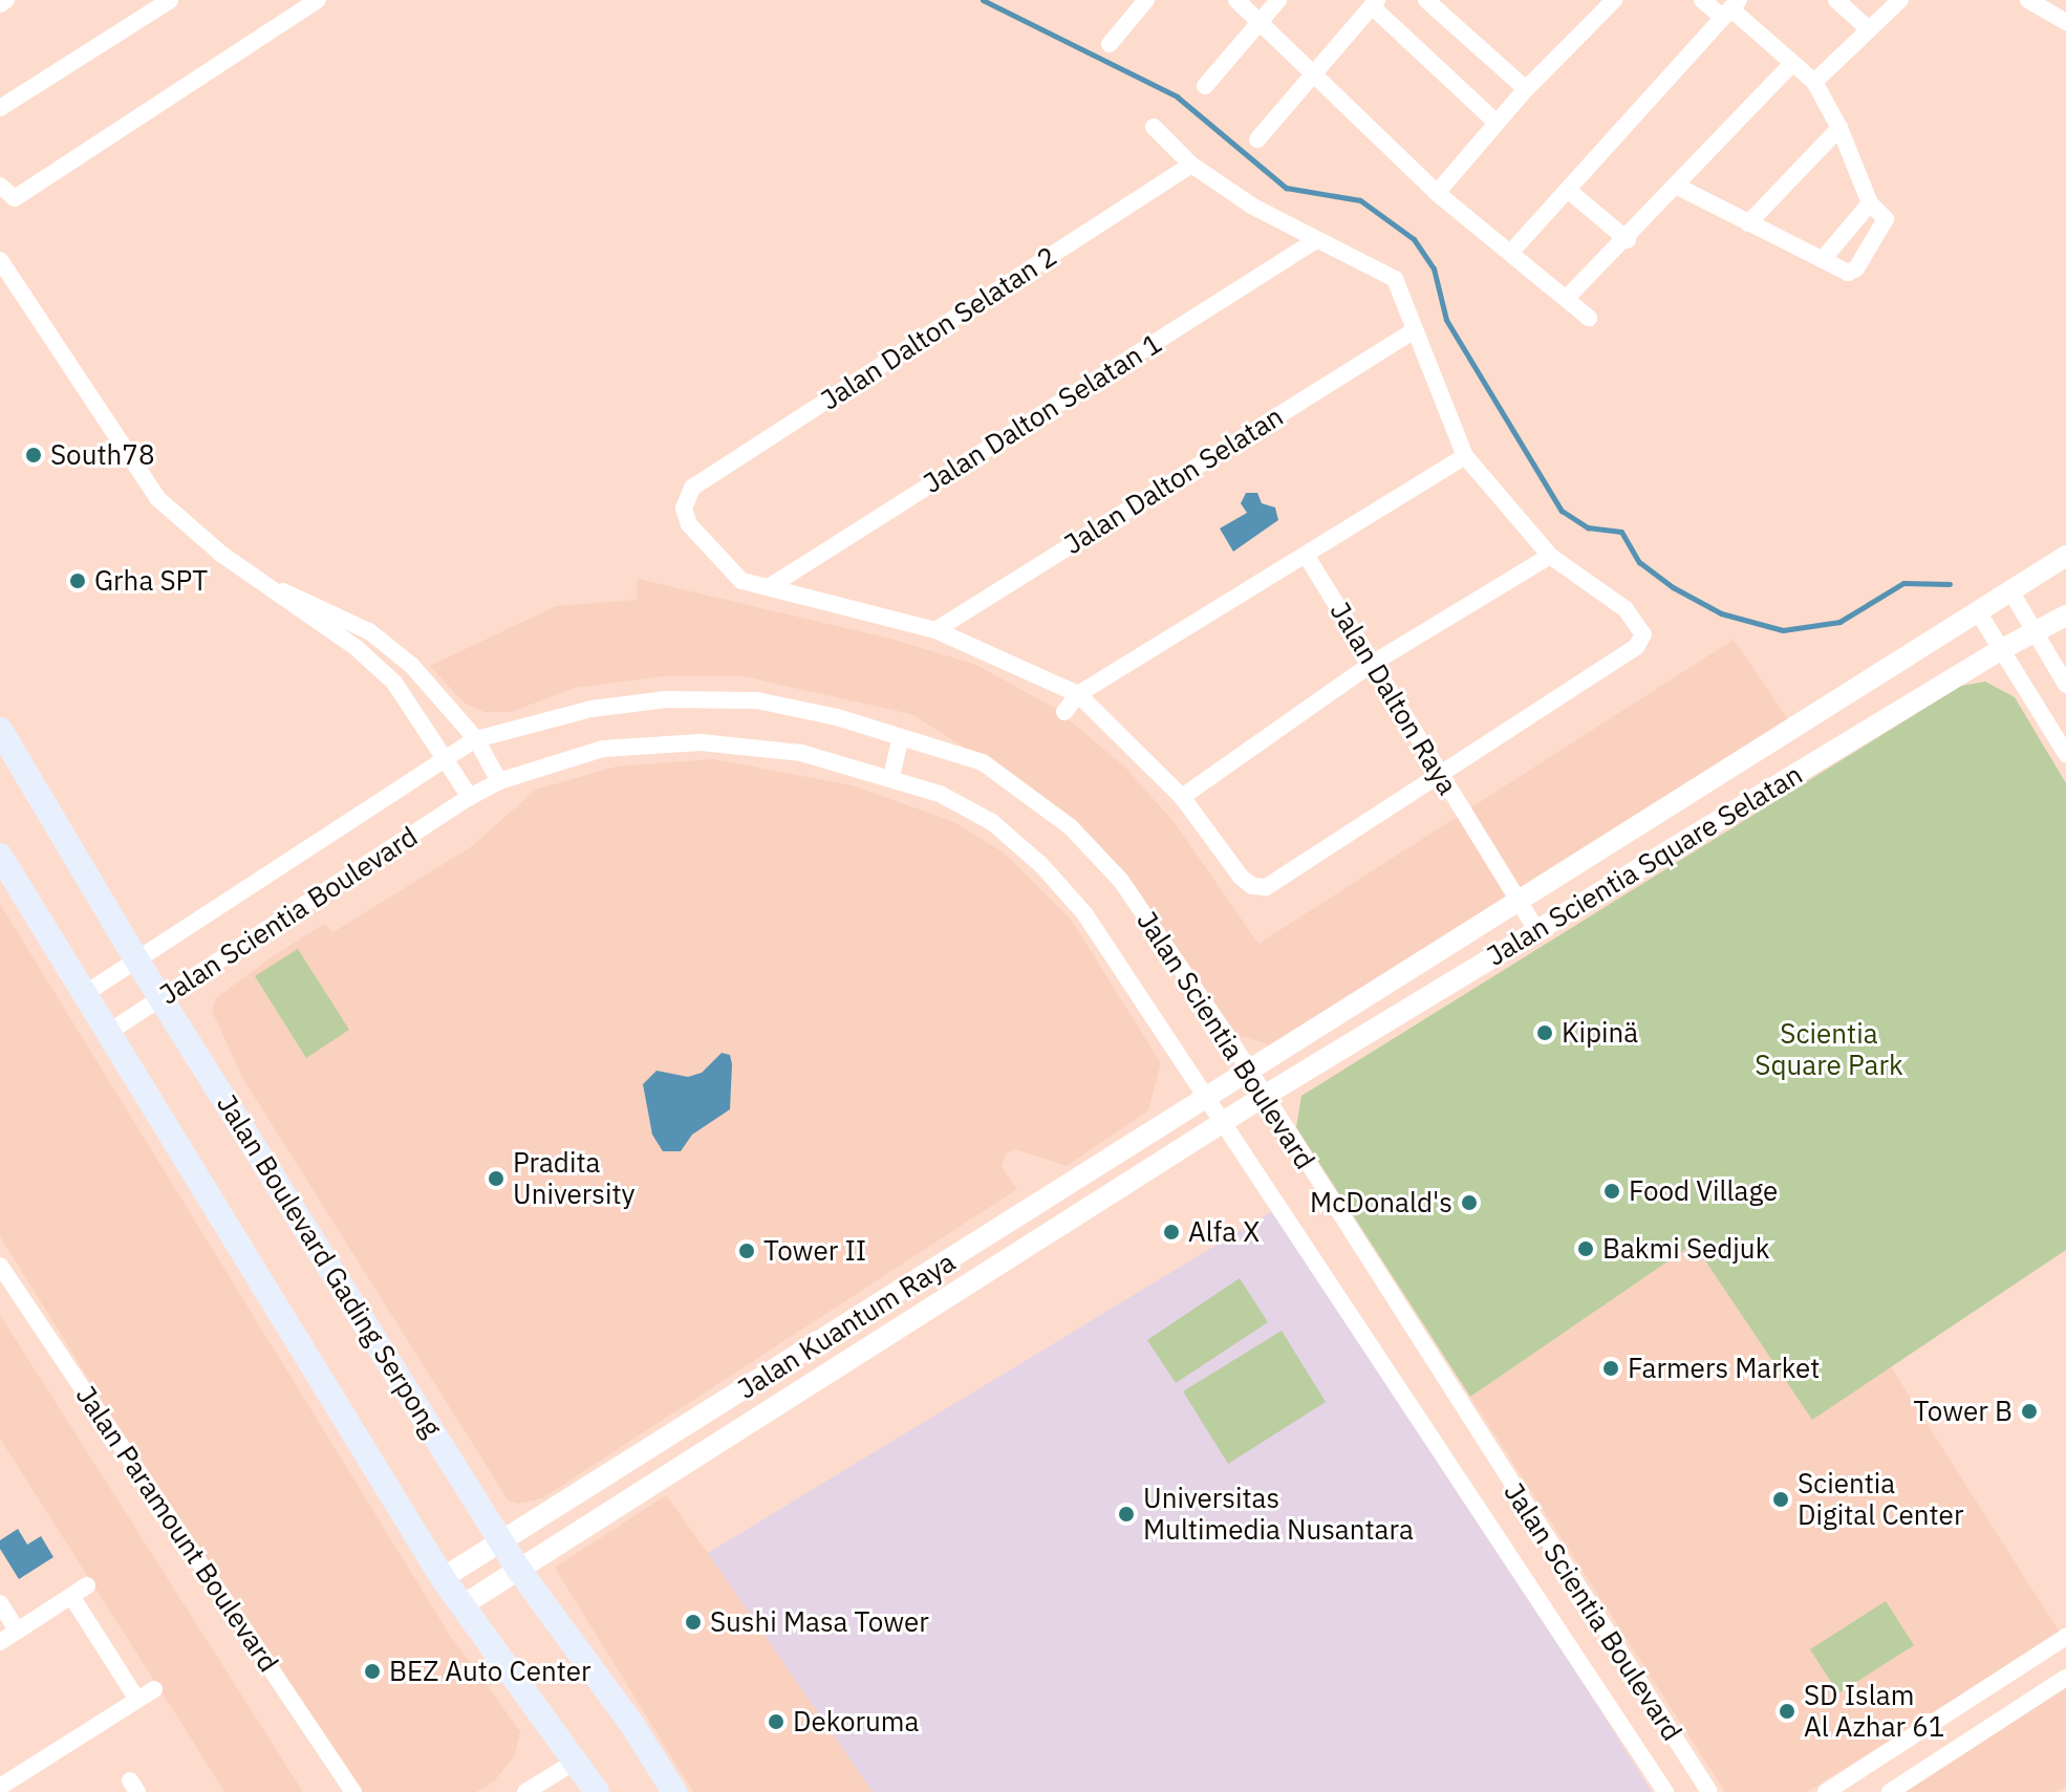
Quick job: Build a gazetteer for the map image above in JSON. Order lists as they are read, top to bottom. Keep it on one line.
{"streets":{"main road":["Jalan Boulevard Gading Serpong"],"street":["Jalan Dalton Selatan 2","Jalan Dalton Selatan 1","Jalan Dalton Selatan","Jalan Dalton Raya","Jalan Scientia Square Selatan","Jalan Scientia Boulevard","Jalan Kuantum Raya","Jalan Paramount Boulevard"]},"crossings":[["Jalan Dalton Selatan 2","Jalan Dalton Selatan 1"],["Jalan Dalton Raya","Jalan Scientia Square Selatan"],["Jalan Scientia Square Selatan","Jalan Scientia Boulevard"],["Jalan Scientia Square Selatan","Jalan Kuantum Raya"],["Jalan Scientia Boulevard","Jalan Boulevard Gading Serpong"],["Jalan Scientia Boulevard","Jalan Kuantum Raya"],["Jalan Boulevard Gading Serpong","Jalan Kuantum Raya"]],"parks":["Scientia Square Park"],"places":["South78","Grha SPT","Kipinä","Pradita University","Food Village","McDonald's","Alfa X","Bakmi Sedjuk","Tower II","Farmers Market","Tower B","Scientia Digital Center","Universitas Multimedia Nusantara","Sushi Masa Tower","BEZ Auto Center","SD Islam Al Azhar 61","Dekoruma"]}
